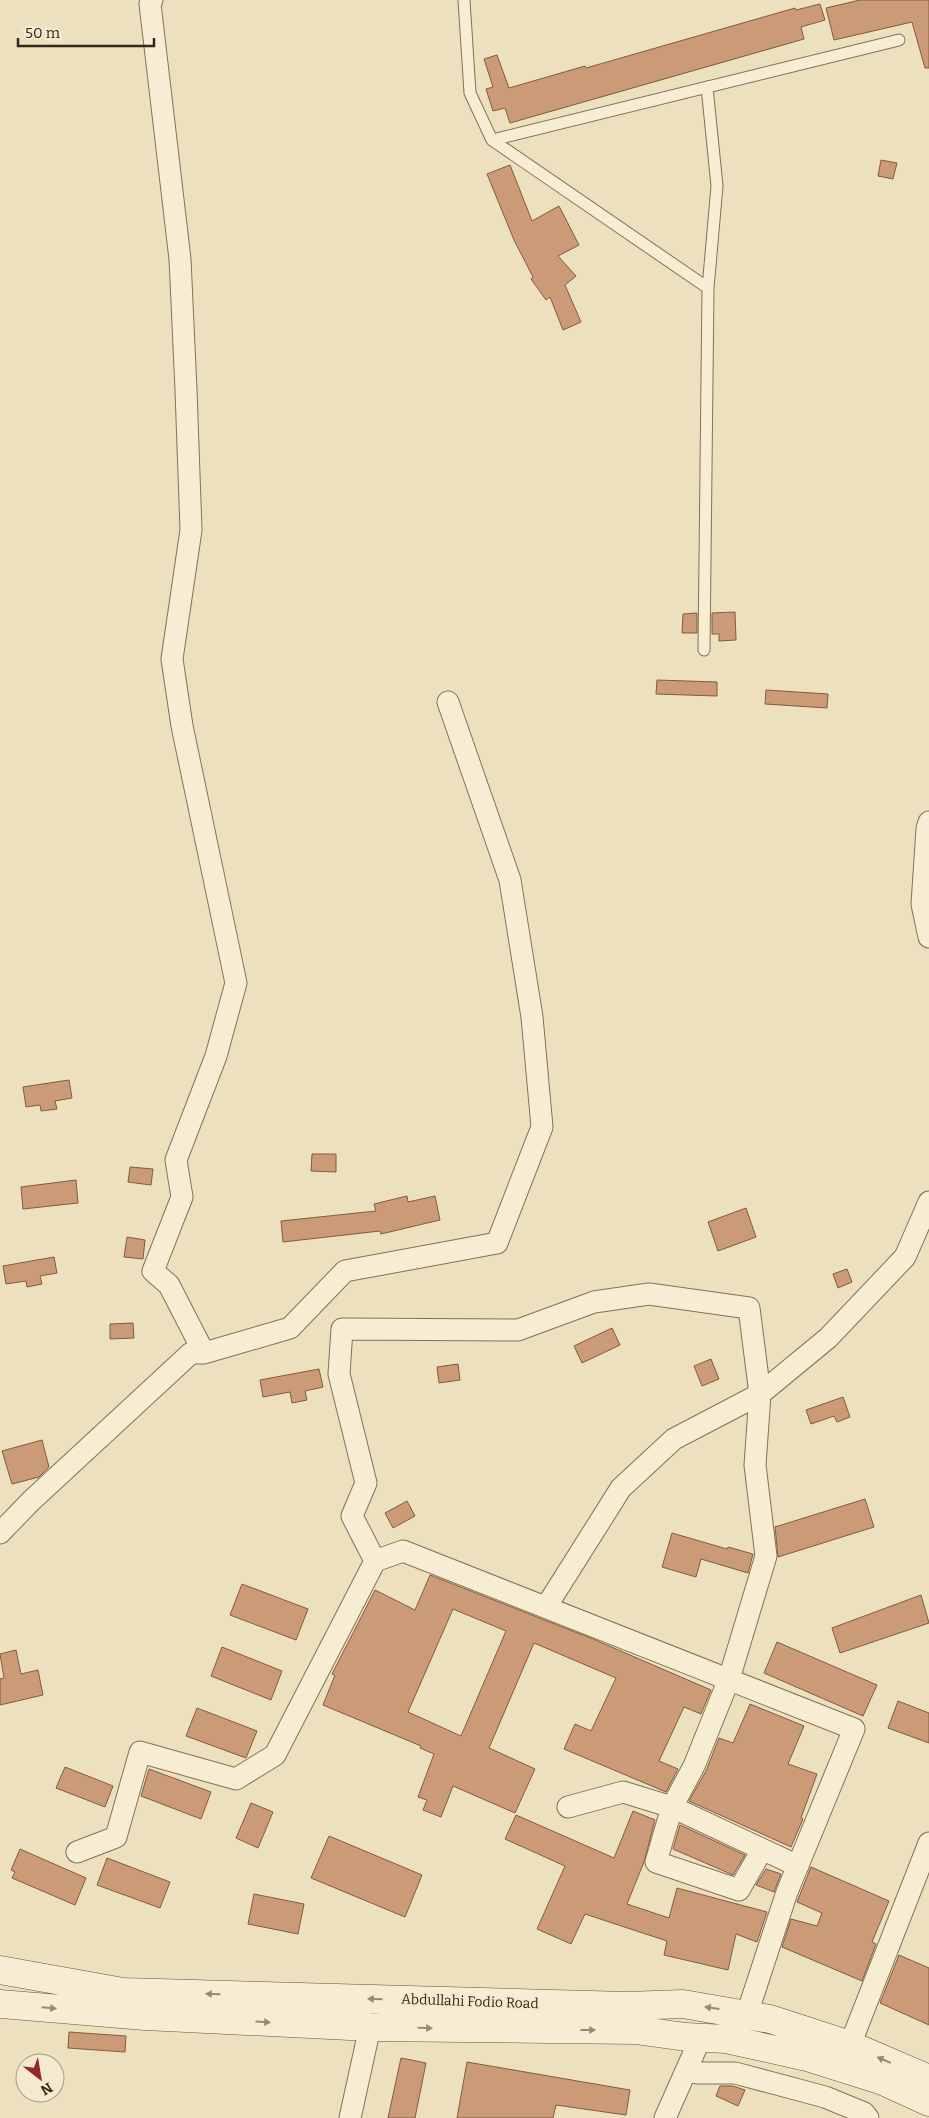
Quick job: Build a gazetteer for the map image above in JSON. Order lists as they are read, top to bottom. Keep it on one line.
{"streets":{"main road":["Abdullahi Fodio Road"]},"scale_bar":"50 m","north":"bottom right"}
